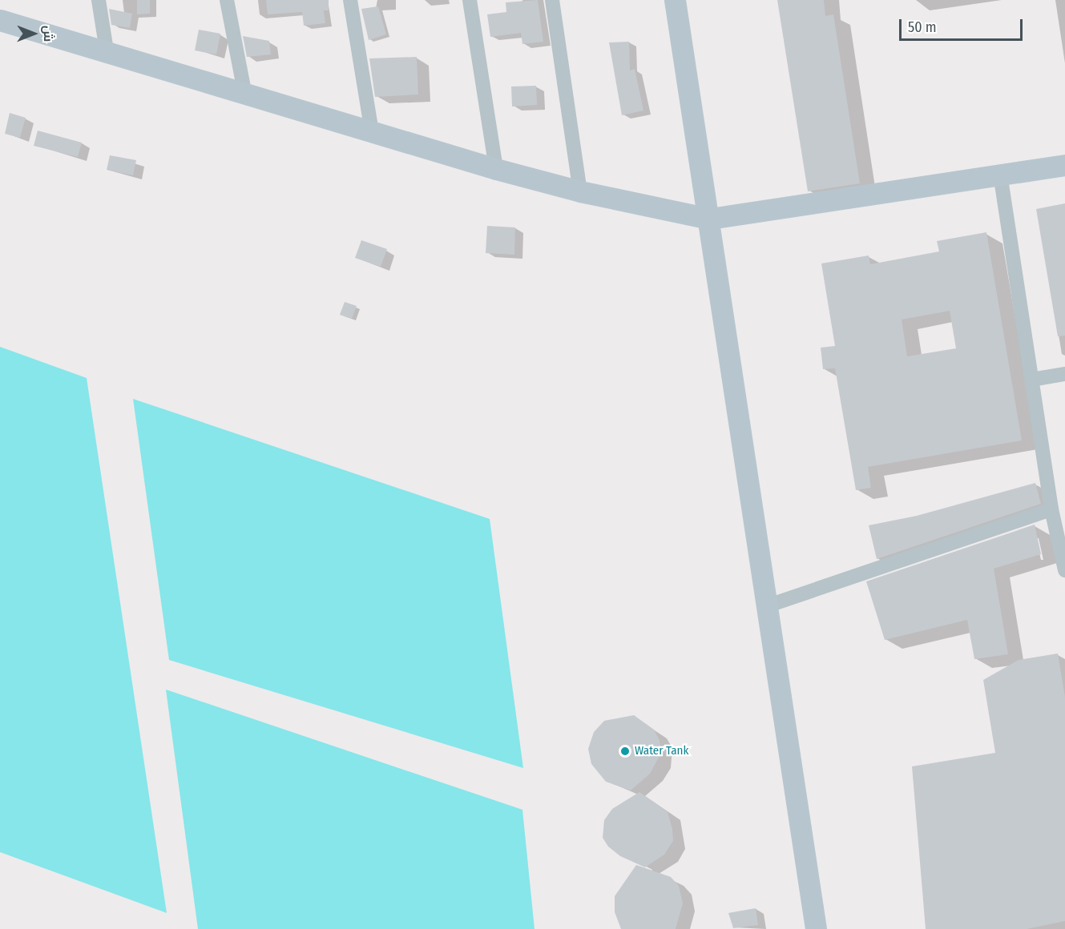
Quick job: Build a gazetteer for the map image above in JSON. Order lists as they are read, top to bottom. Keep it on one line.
{"places":["Water Tank"],"scale_bar":"50 m","north":"right"}
